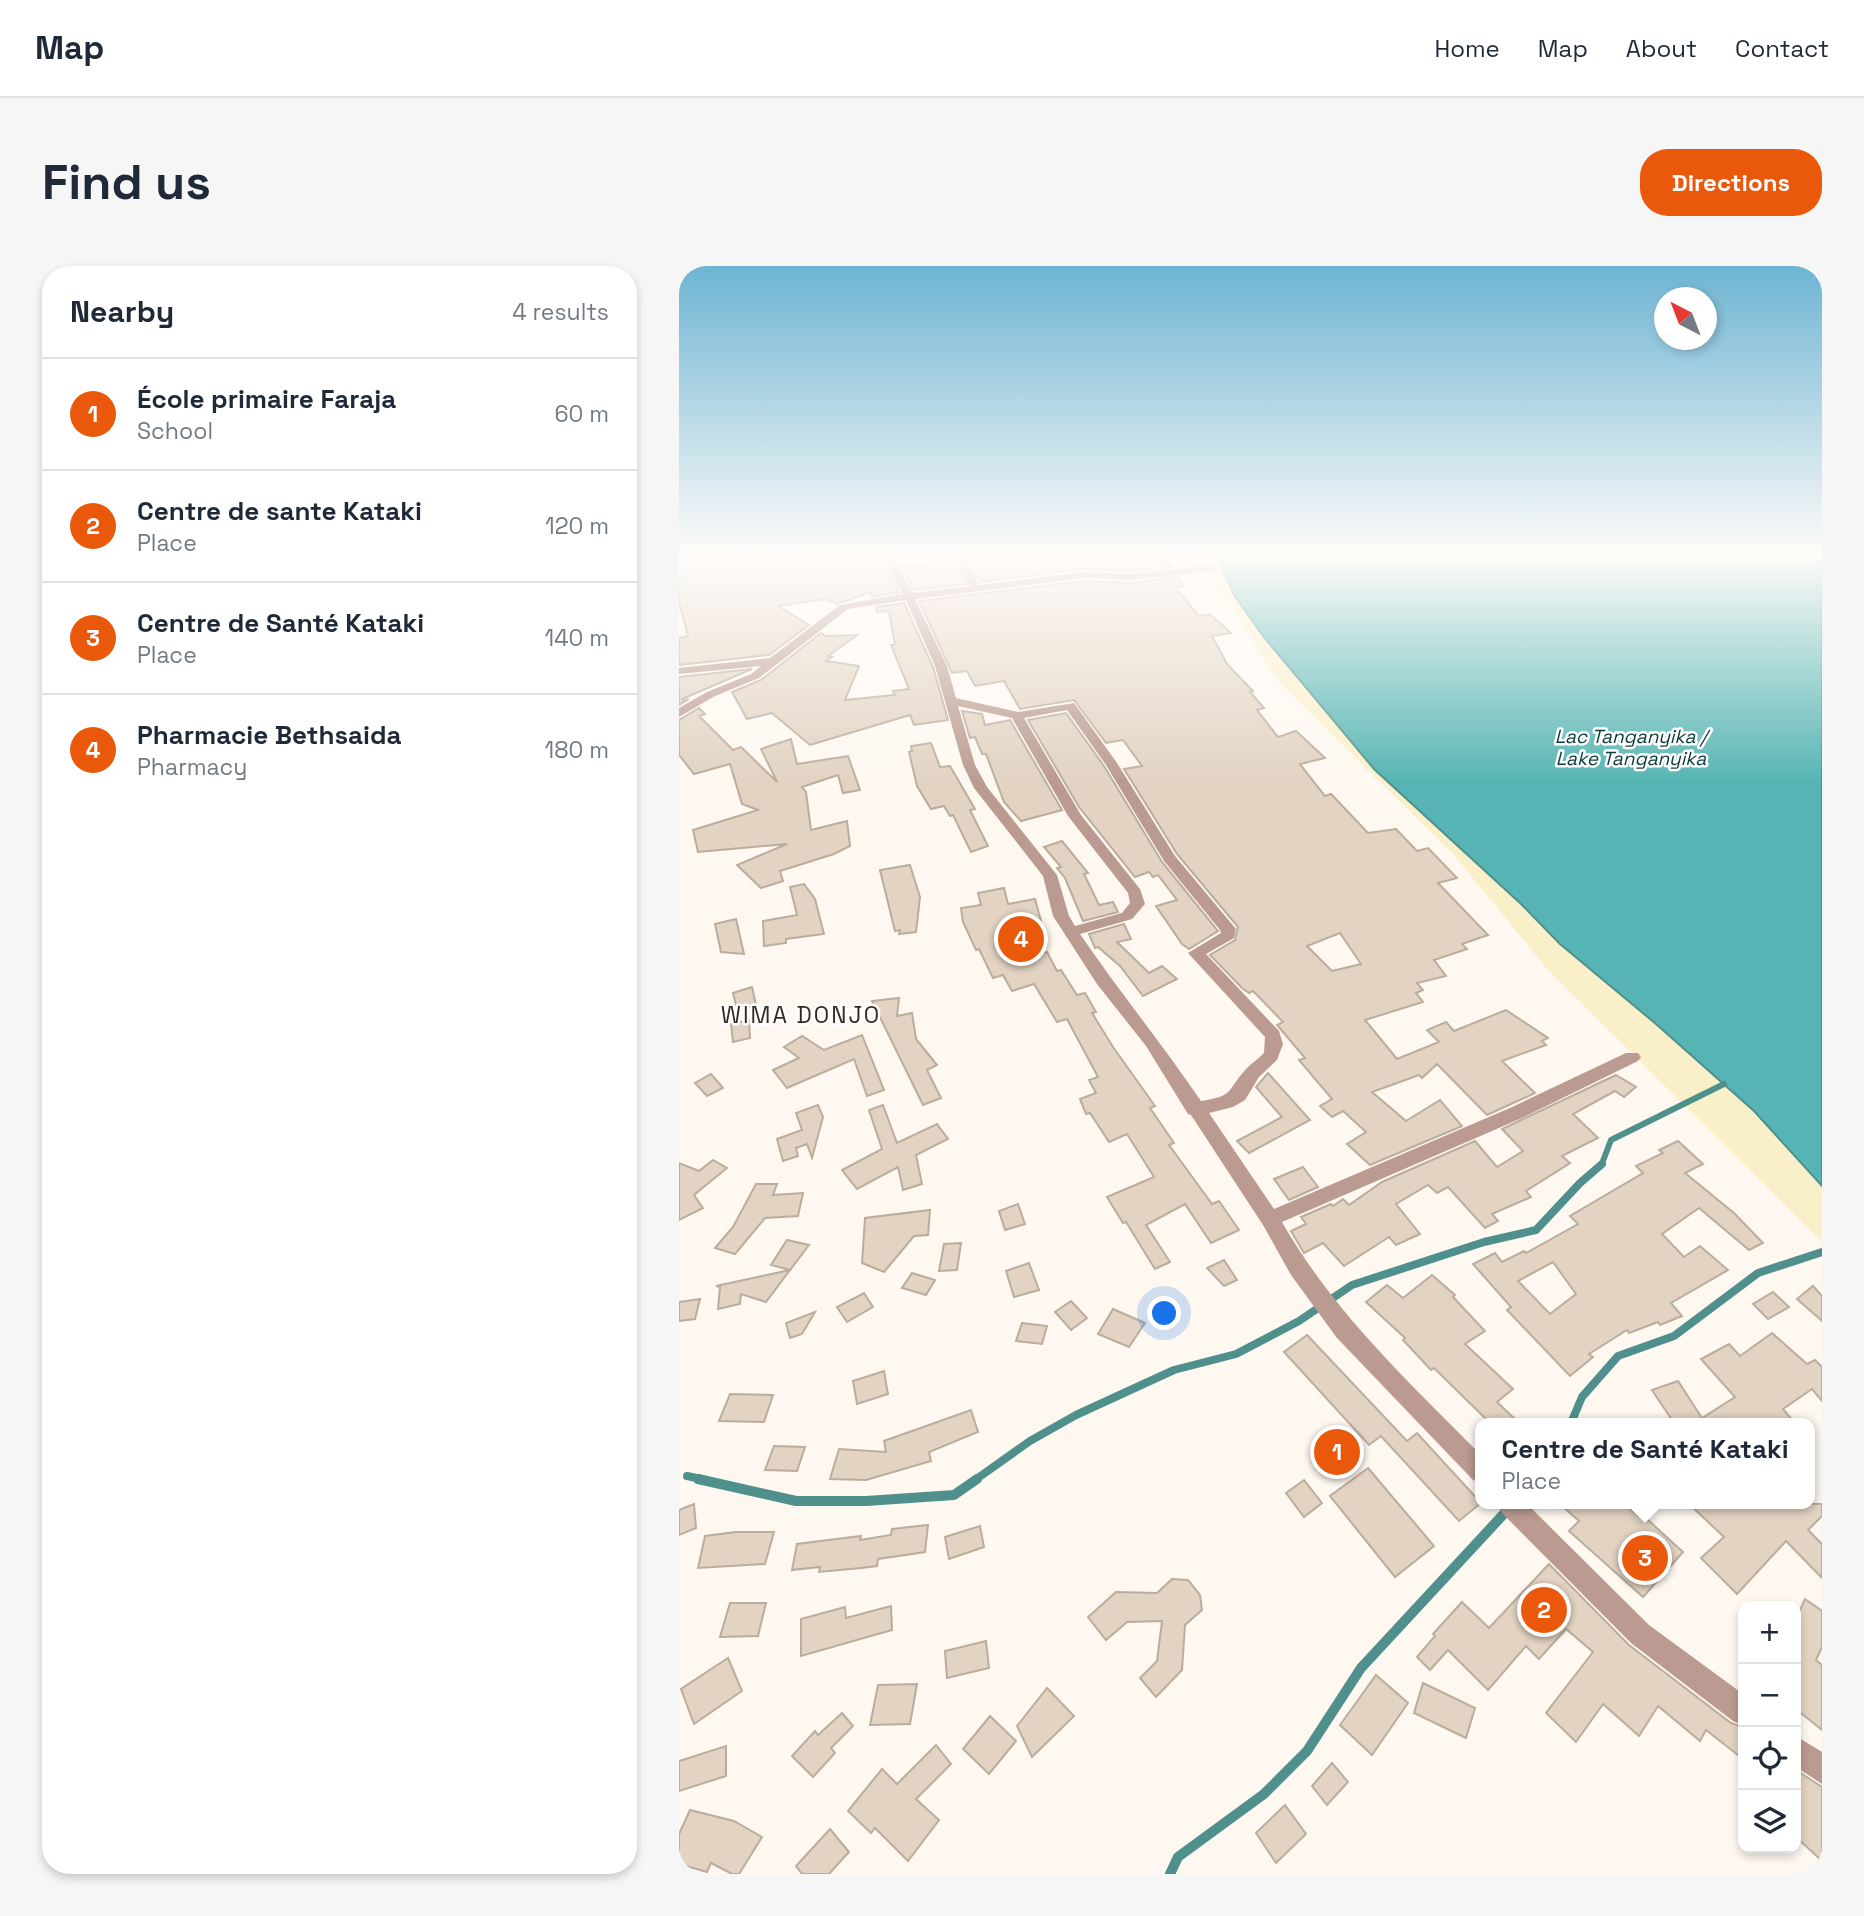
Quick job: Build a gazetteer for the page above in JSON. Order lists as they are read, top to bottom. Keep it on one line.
{"districts":["WIMA DONJO"],"water":["Lac Tanganyika / Lake Tanganyika"],"north":"top left","page":{"header":"Map","nav":["Home","Map","About","Contact"],"buttons":"Directions","title":"Find us","heading":["Nearby","4 results"],"list":[{"mark":"1","name":"École primaire Faraja","note":"School","value":"60 m"},{"mark":"2","name":"Centre de sante Kataki","note":"Place","value":"120 m"},{"mark":"3","name":"Centre de Santé Kataki","note":"Place","value":"140 m"},{"mark":"4","name":"Pharmacie Bethsaida","note":"Pharmacy","value":"180 m"}],"pins":["4","1","3","2"],"popup":["Centre de Santé Kataki","Place"],"map_buttons":["+","−"]}}
